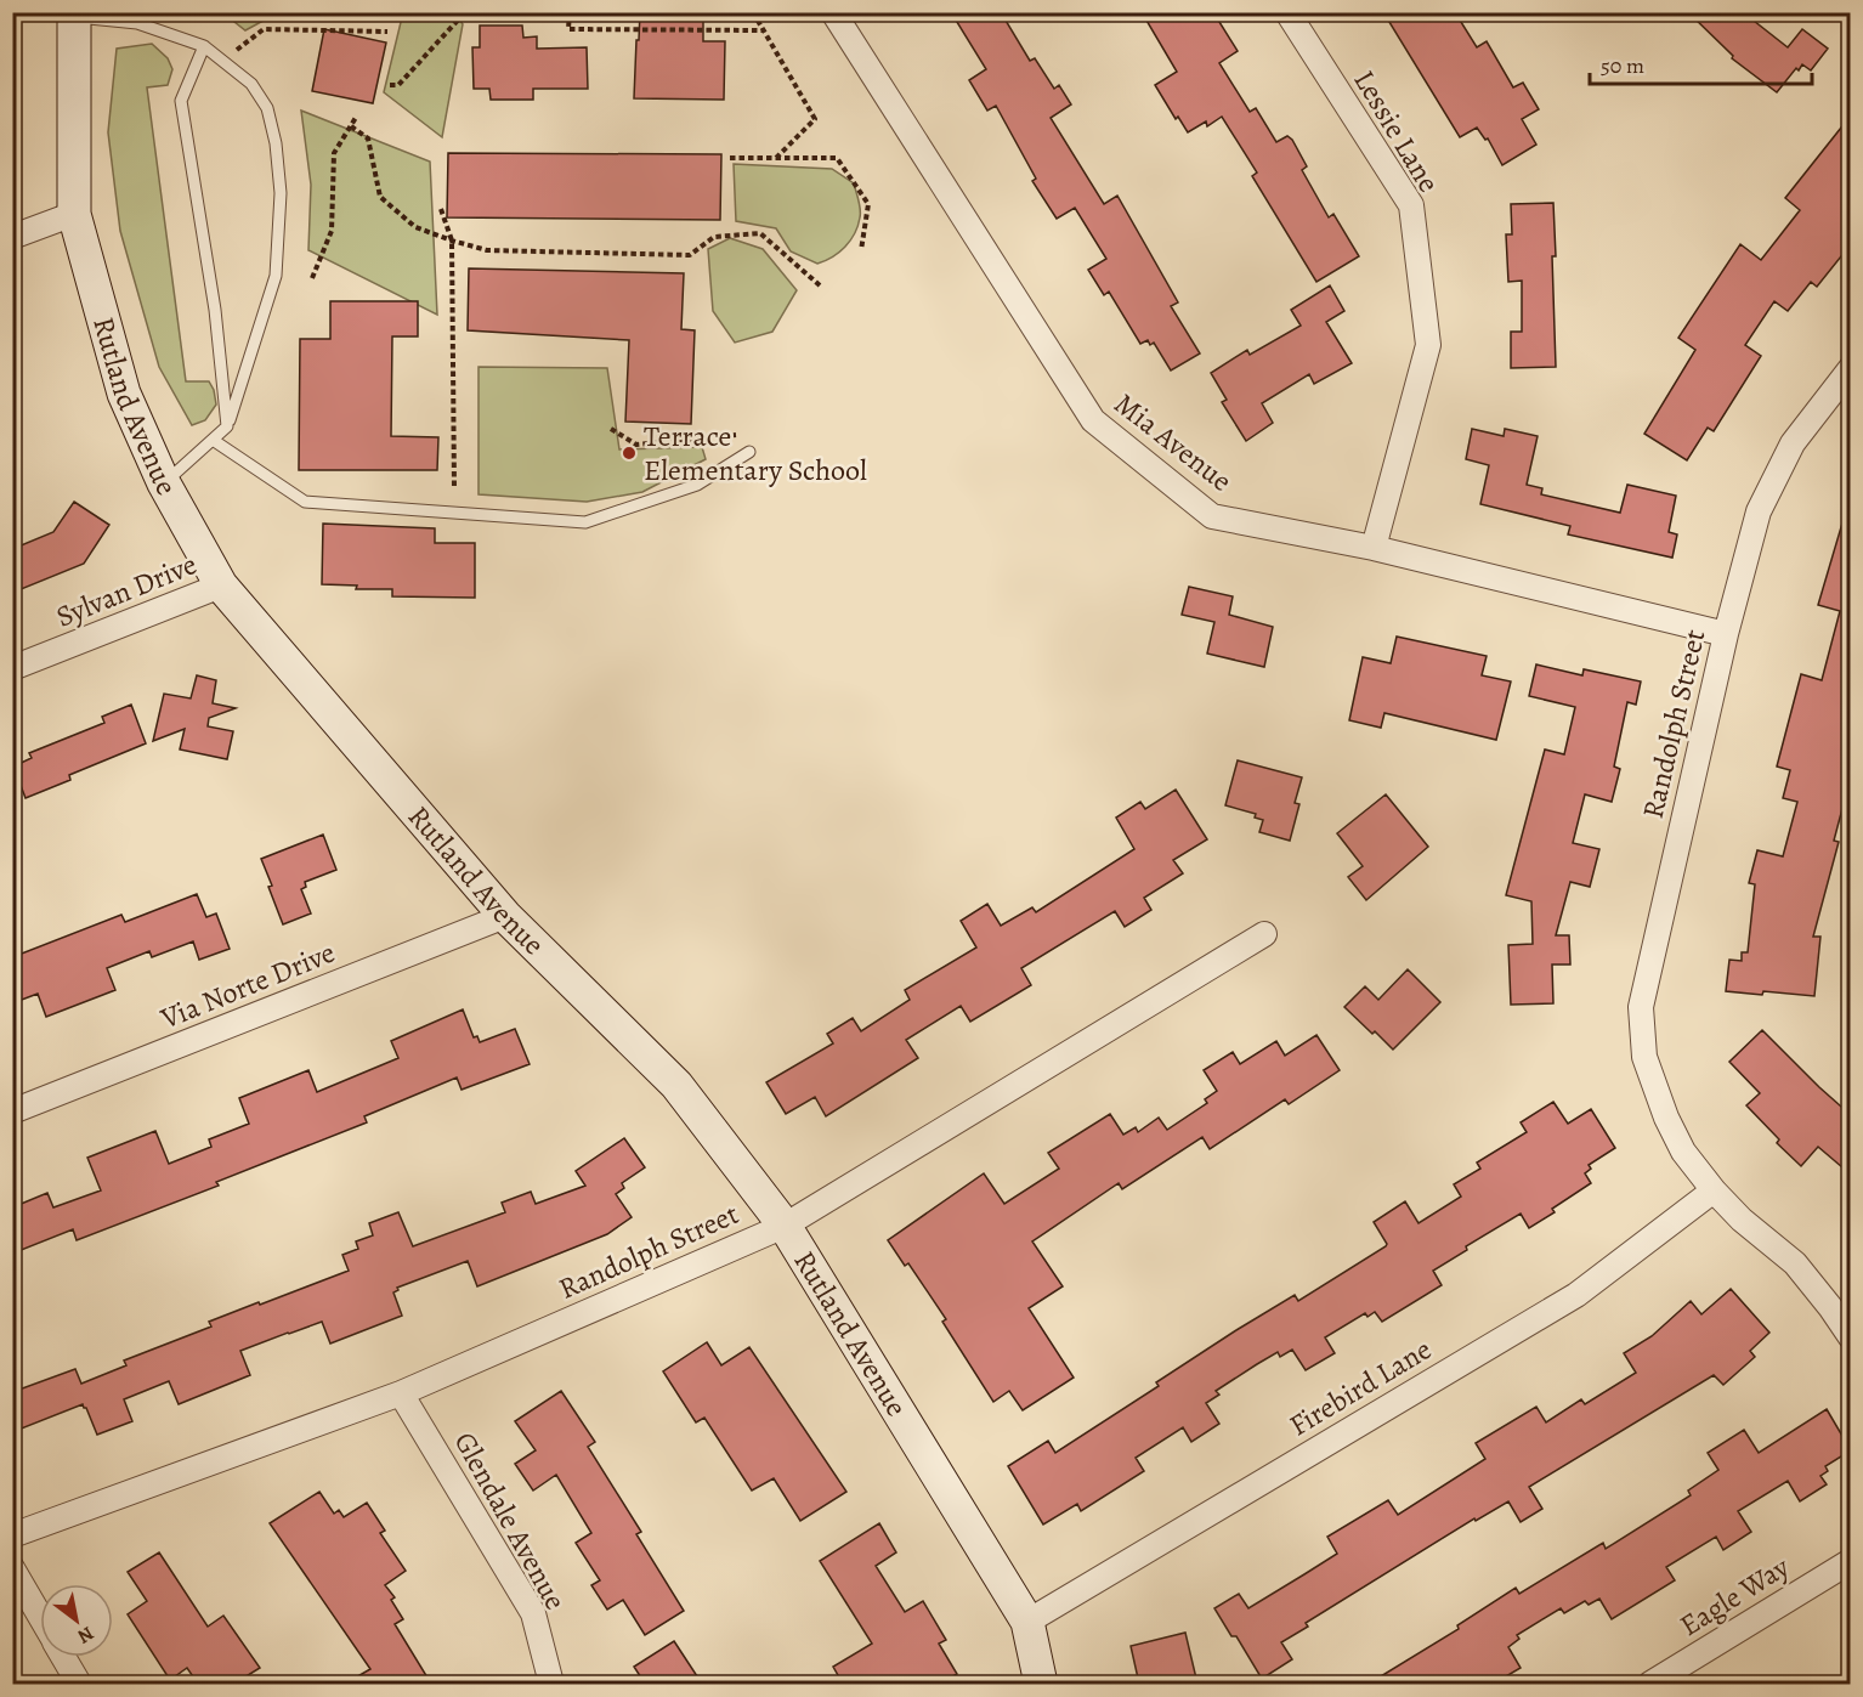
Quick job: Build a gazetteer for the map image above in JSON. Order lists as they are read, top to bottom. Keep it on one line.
{"streets":{"street":["Lessie Lane","Rutland Avenue","Mia Avenue","Sylvan Drive","Randolph Street","Via Norte Drive","Firebird Lane","Glendale Avenue","Eagle Way"]},"crossings":[["Lessie Lane","Mia Avenue"],["Rutland Avenue","Sylvan Drive"],["Rutland Avenue","Randolph Street"],["Rutland Avenue","Via Norte Drive"],["Rutland Avenue","Firebird Lane"],["Mia Avenue","Randolph Street"],["Randolph Street","Firebird Lane"],["Randolph Street","Glendale Avenue"]],"places":["Terrace Elementary School"],"scale_bar":"50 m","north":"bottom right"}
